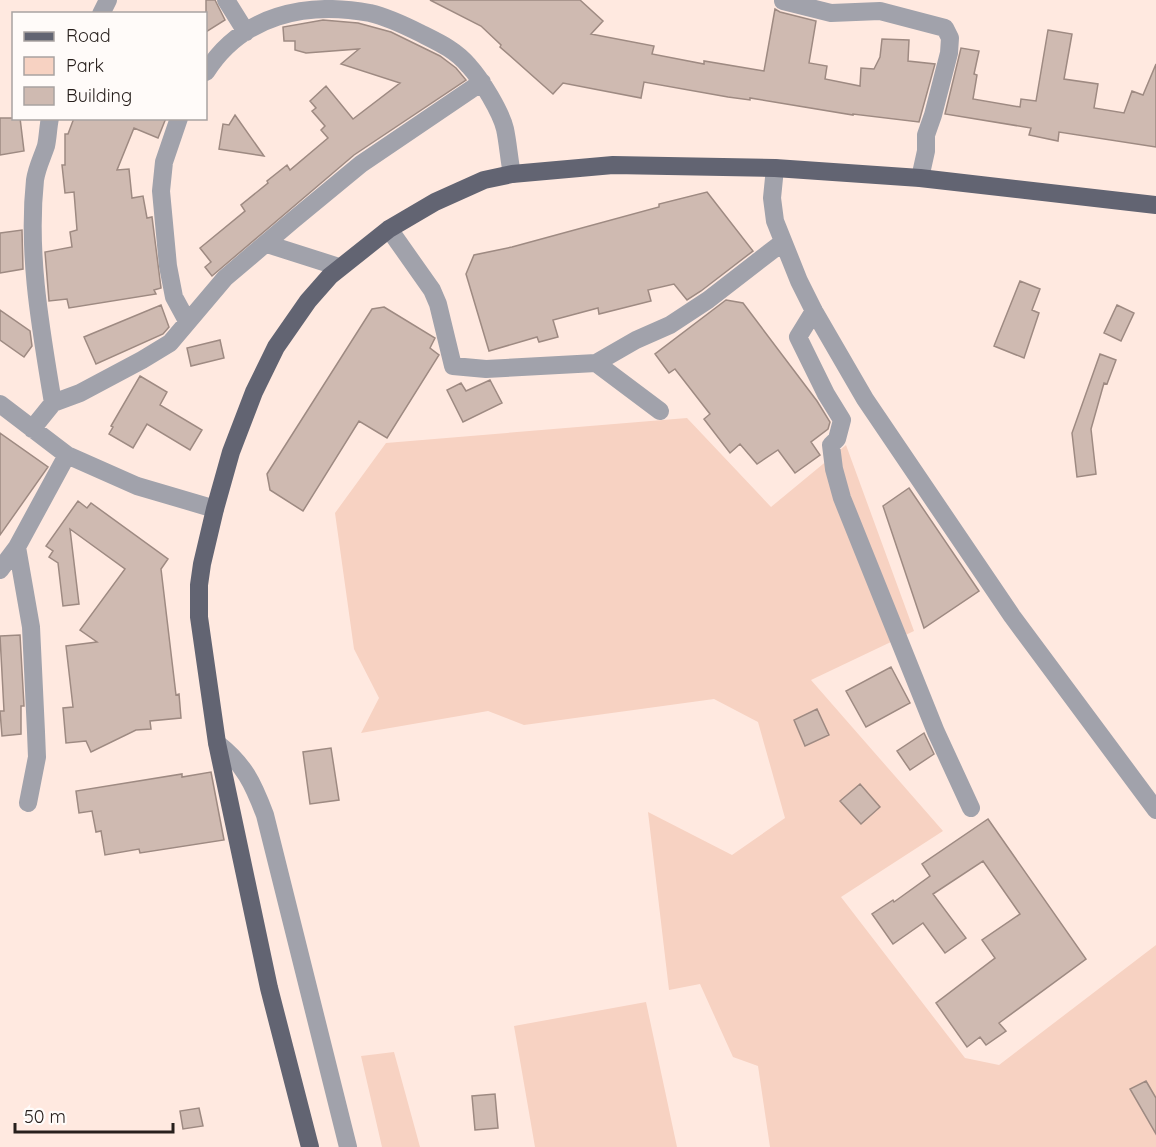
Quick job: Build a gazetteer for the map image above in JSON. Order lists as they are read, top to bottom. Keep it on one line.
{"legend":["Road","Park","Building"],"scale_bar":"50 m"}
